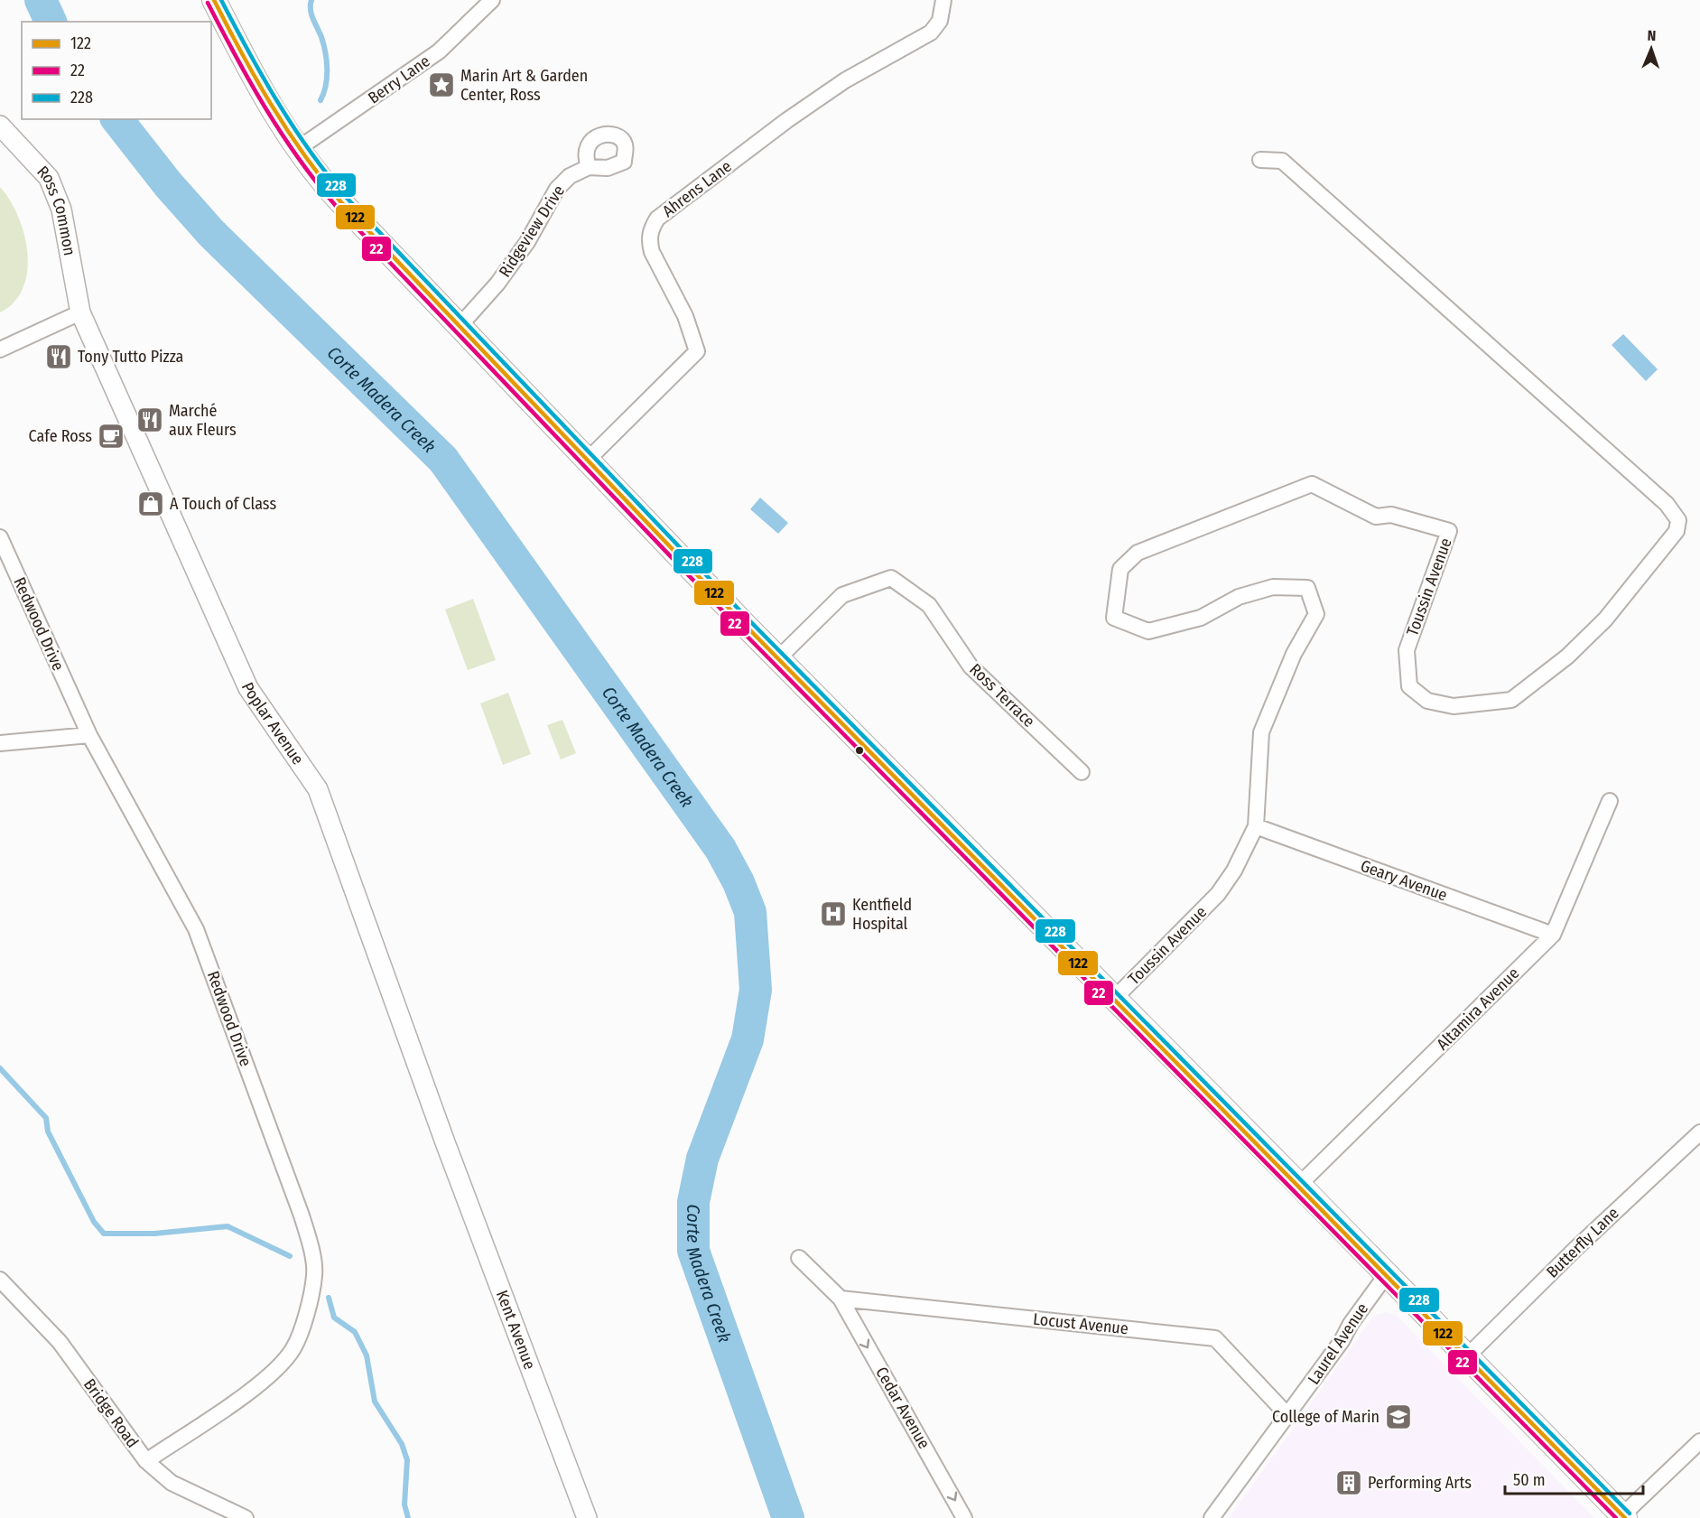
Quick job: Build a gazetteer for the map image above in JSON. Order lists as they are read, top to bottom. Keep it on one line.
{"streets":{"street":["Berry Lane","Ahrens Lane","Ross Common","Ridgeview Drive","Toussin Avenue","Redwood Drive","Ross Terrace","Poplar Avenue","Geary Avenue","Altamira Avenue","Butterfly Lane","Locust Avenue","Kent Avenue","Laurel Avenue","Cedar Avenue","Bridge Road"]},"crossings":[["Ross Common","Poplar Avenue"],["Toussin Avenue","Geary Avenue"],["Redwood Drive","Bridge Road"],["Poplar Avenue","Kent Avenue"],["Geary Avenue","Altamira Avenue"],["Locust Avenue","Laurel Avenue"],["Locust Avenue","Cedar Avenue"]],"one_way":["Cedar Avenue"],"water":["Corte Madera Creek"],"places":{"place":["Marin Art & Garden Center, Ross"],"restaurant":["Tony Tutto Pizza","Marché aux Fleurs"],"cafe":["Cafe Ross"],"shop":["A Touch of Class"],"hospital":["Kentfield Hospital"],"school or university":["College of Marin"],"building":["Performing Arts"]},"lines":["transit line 122","transit line 228","transit line 22"],"legend":["122","22","228"],"scale_bar":"50 m","north":"top"}
